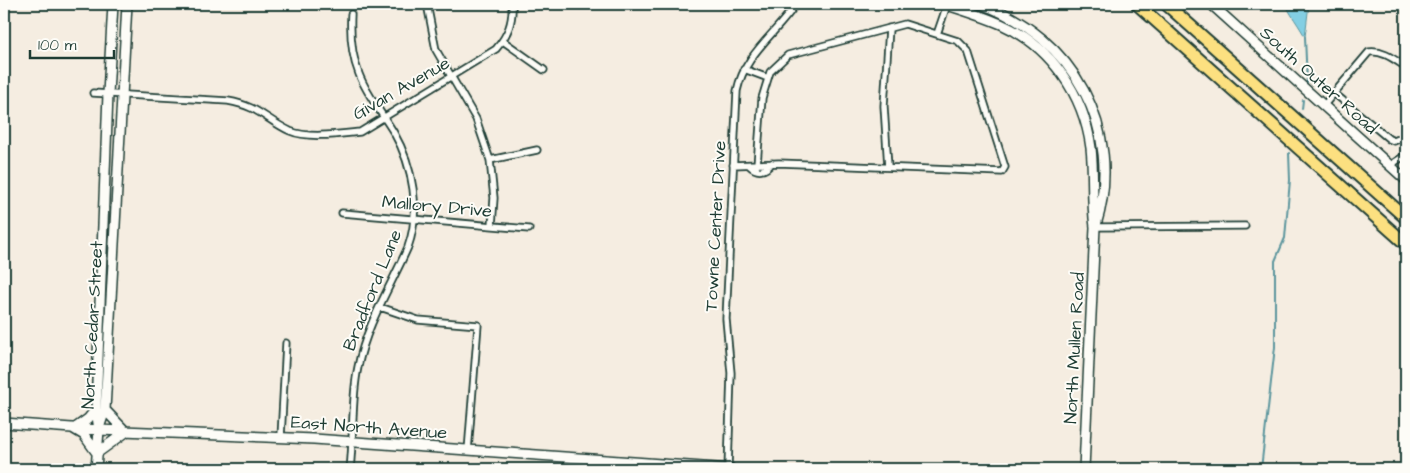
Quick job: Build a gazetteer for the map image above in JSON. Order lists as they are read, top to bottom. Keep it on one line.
{"streets":{"main road":["South Outer Road","North Cedar Street","North Mullen Road","East North Avenue"],"street":["Givan Avenue","Mallory Drive","Towne Center Drive","Bradford Lane"]},"crossings":[["Givan Avenue","Bradford Lane"],["Givan Avenue","North Cedar Street"],["Mallory Drive","Bradford Lane"],["Towne Center Drive","East North Avenue"],["Bradford Lane","East North Avenue"],["North Cedar Street","East North Avenue"]],"scale_bar":"100 m"}
